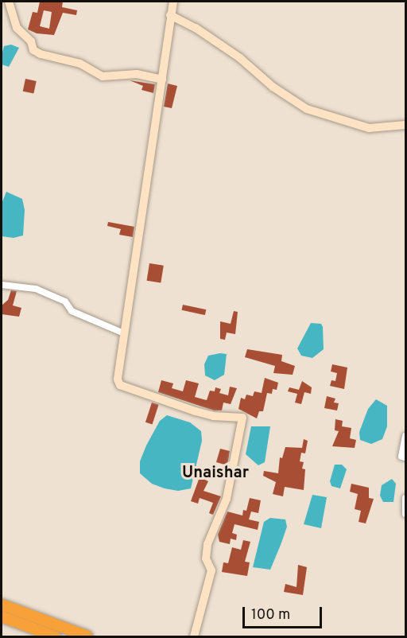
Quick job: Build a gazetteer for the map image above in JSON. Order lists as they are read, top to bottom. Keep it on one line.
{"districts":["Unaishar"],"scale_bar":"100 m"}
